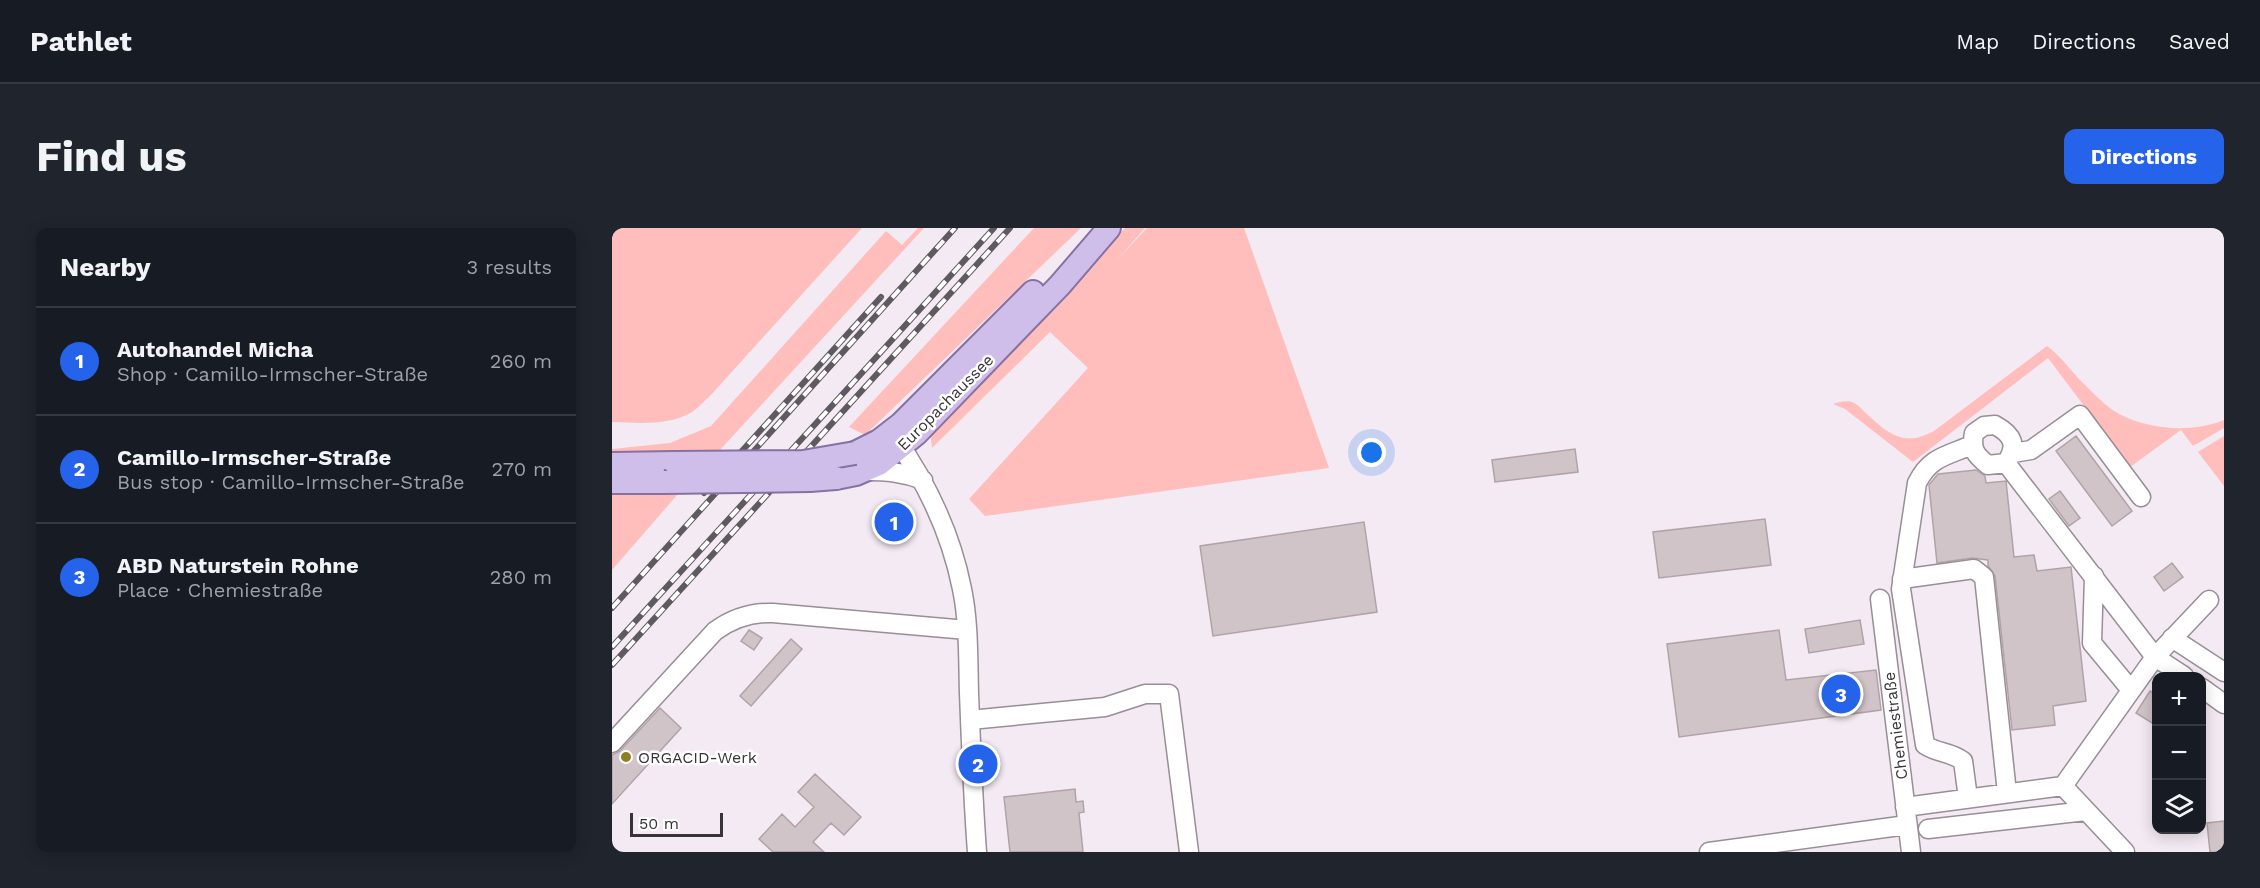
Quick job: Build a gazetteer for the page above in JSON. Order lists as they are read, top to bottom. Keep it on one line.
{"streets":{"main road":["Europachaussee"],"street":["Chemiestraße"]},"places":["ORGACID-Werk"],"scale_bar":"50 m","page":{"header":"Pathlet","nav":["Map","Directions","Saved"],"buttons":"Directions","title":"Find us","heading":["Nearby","3 results"],"list":[{"mark":"1","name":"Autohandel Micha","note":"Shop · Camillo-Irmscher-Straße","value":"260 m"},{"mark":"2","name":"Camillo-Irmscher-Straße","note":"Bus stop · Camillo-Irmscher-Straße","value":"270 m"},{"mark":"3","name":"ABD Naturstein Rohne","note":"Place · Chemiestraße","value":"280 m"}],"pins":["1","3","2"],"map_buttons":["+","−"],"scale":"50 m"}}
